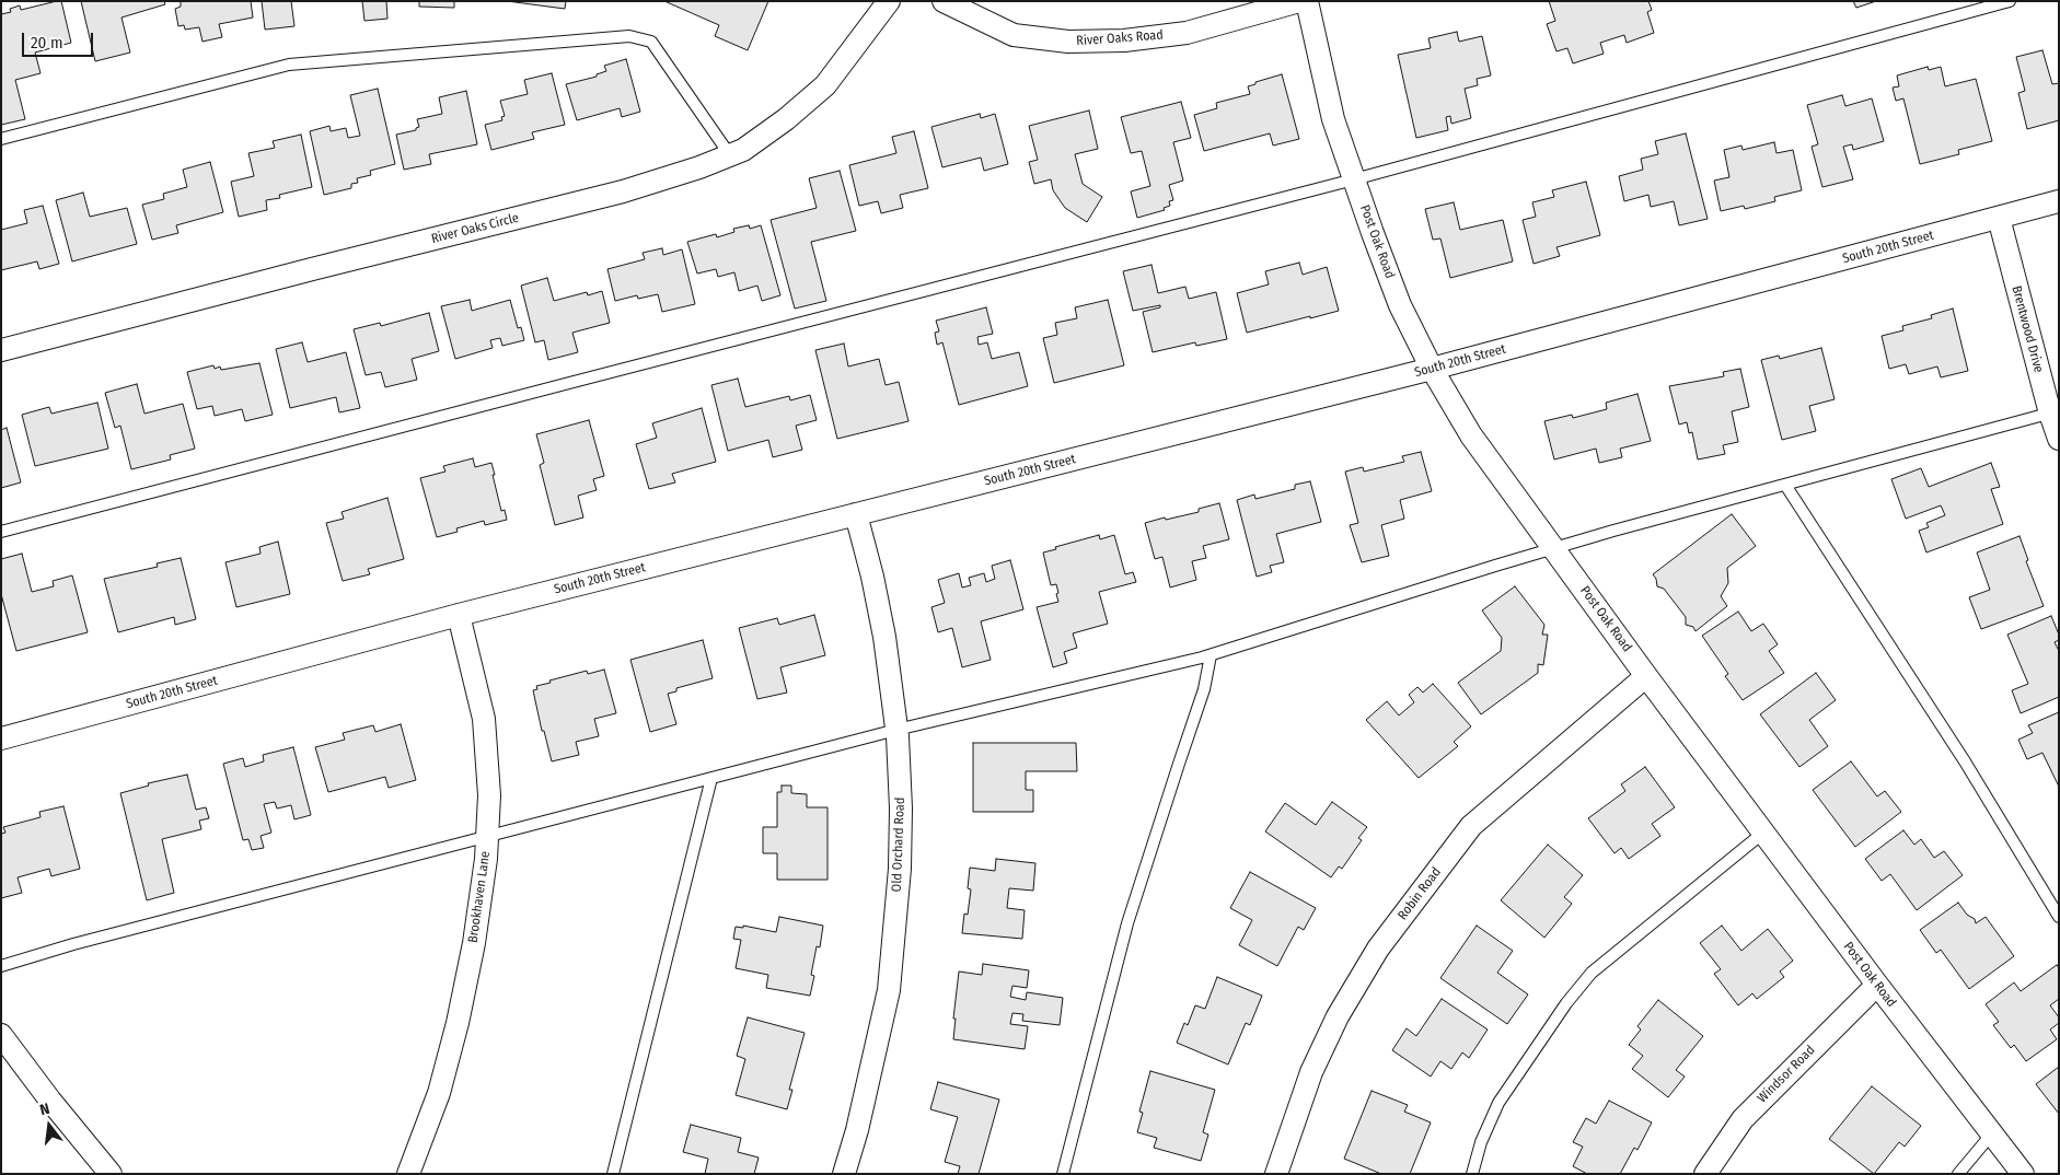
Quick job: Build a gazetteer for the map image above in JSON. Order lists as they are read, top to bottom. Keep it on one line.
{"streets":{"street":["River Oaks Road","River Oaks Circle","Post Oak Road","South 20th Street","Brentwood Drive","Old Orchard Road","Robin Road","Brookhaven Lane","Windsor Road"]},"crossings":[["Post Oak Road","South 20th Street"],["Post Oak Road","Robin Road"],["Post Oak Road","Windsor Road"],["South 20th Street","Brentwood Drive"],["South 20th Street","Old Orchard Road"],["South 20th Street","Brookhaven Lane"]],"scale_bar":"20 m","north":"top"}
